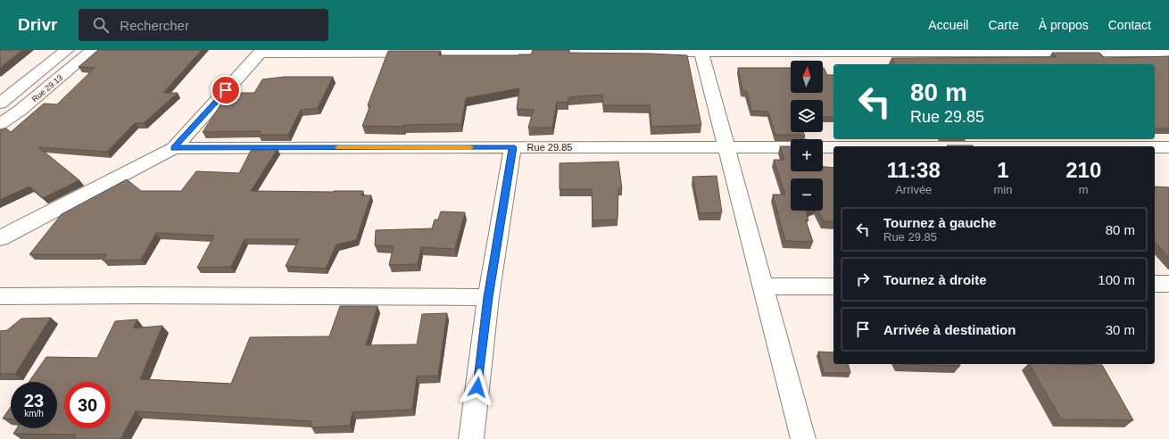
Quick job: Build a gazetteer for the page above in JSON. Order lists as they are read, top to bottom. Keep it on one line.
{"streets":{"street":["Rue 29.13","Rue 29.85"]},"north":"top","page":{"header":"Drivr","search":"Rechercher","nav":["Accueil","Carte","À propos","Contact"],"map_buttons":["+","−"],"turn":["80 m","Rue 29.85"],"eta":["11:38","Arrivée","1","min","210","m"],"list":[{"name":"Tournez à gauche","note":"Rue 29.85","value":"80 m"},{"name":"Tournez à droite","value":"100 m"},{"name":"Arrivée à destination","value":"30 m"}],"speed":"23 km/h","limit":"30"}}
